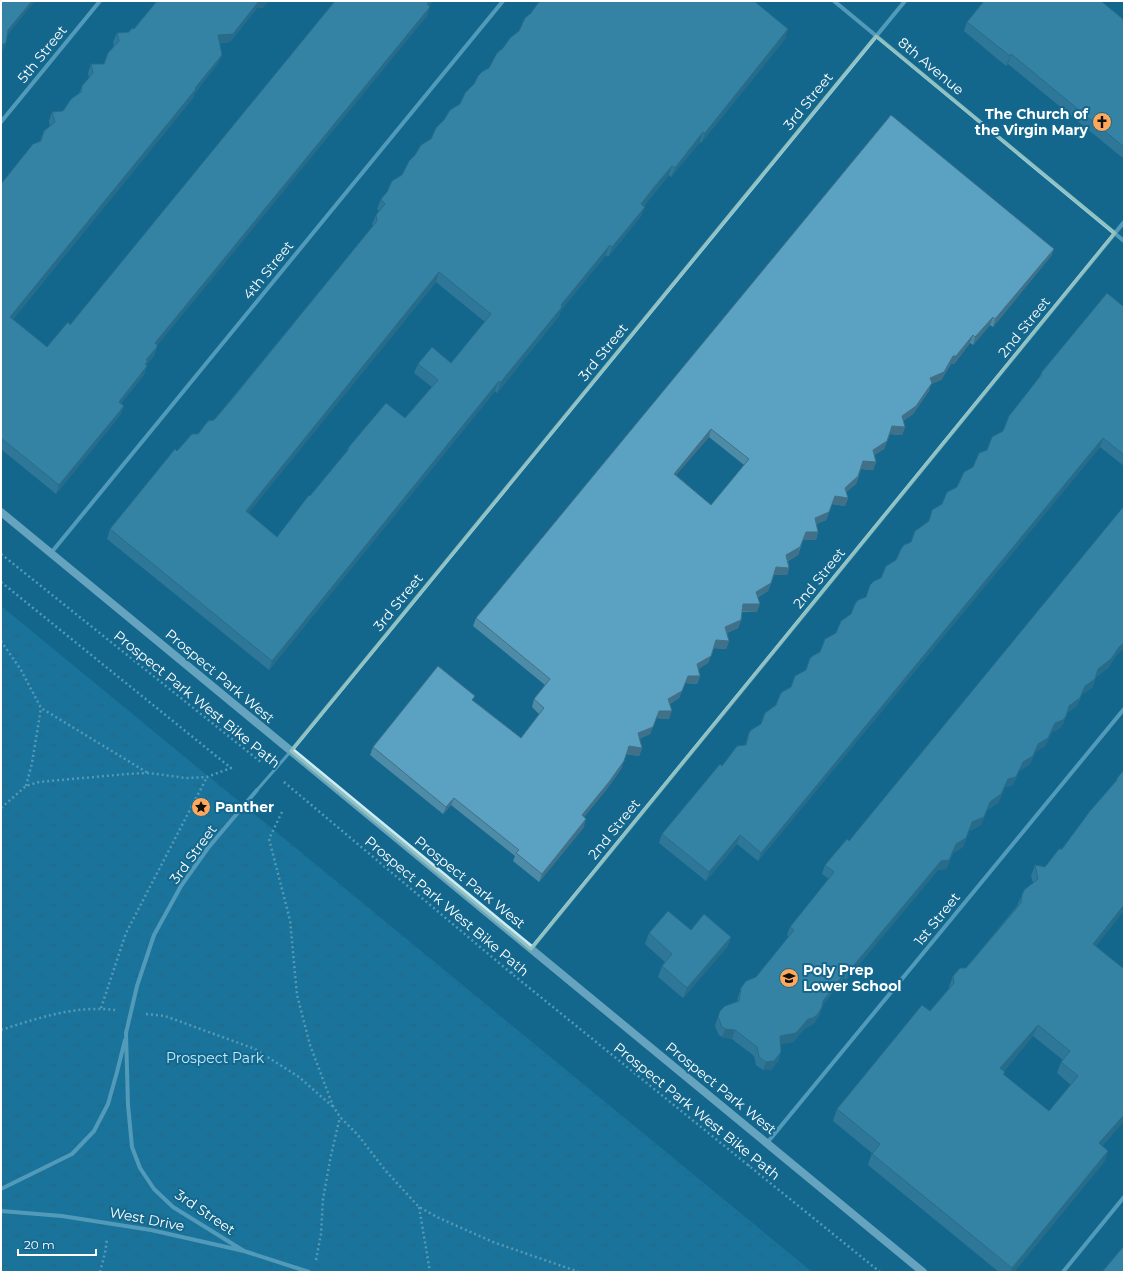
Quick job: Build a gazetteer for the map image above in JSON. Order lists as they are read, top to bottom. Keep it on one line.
{"streets":{"street":["5th Street","8th Avenue","3rd Street","4th Street","2nd Street","Prospect Park West","1st Street","West Drive"],"path":["Prospect Park West Bike Path"]},"crossings":[["8th Avenue","3rd Street"],["8th Avenue","2nd Street"],["3rd Street","Prospect Park West"],["3rd Street","Prospect Park West Bike Path"],["3rd Street","West Drive"],["4th Street","Prospect Park West"],["2nd Street","Prospect Park West"],["Prospect Park West","1st Street"]],"parks":["Prospect Park"],"places":{"church":["The Church of the Virgin Mary"],"place":["Panther"],"school or university":["Poly Prep Lower School"]},"scale_bar":"20 m"}
